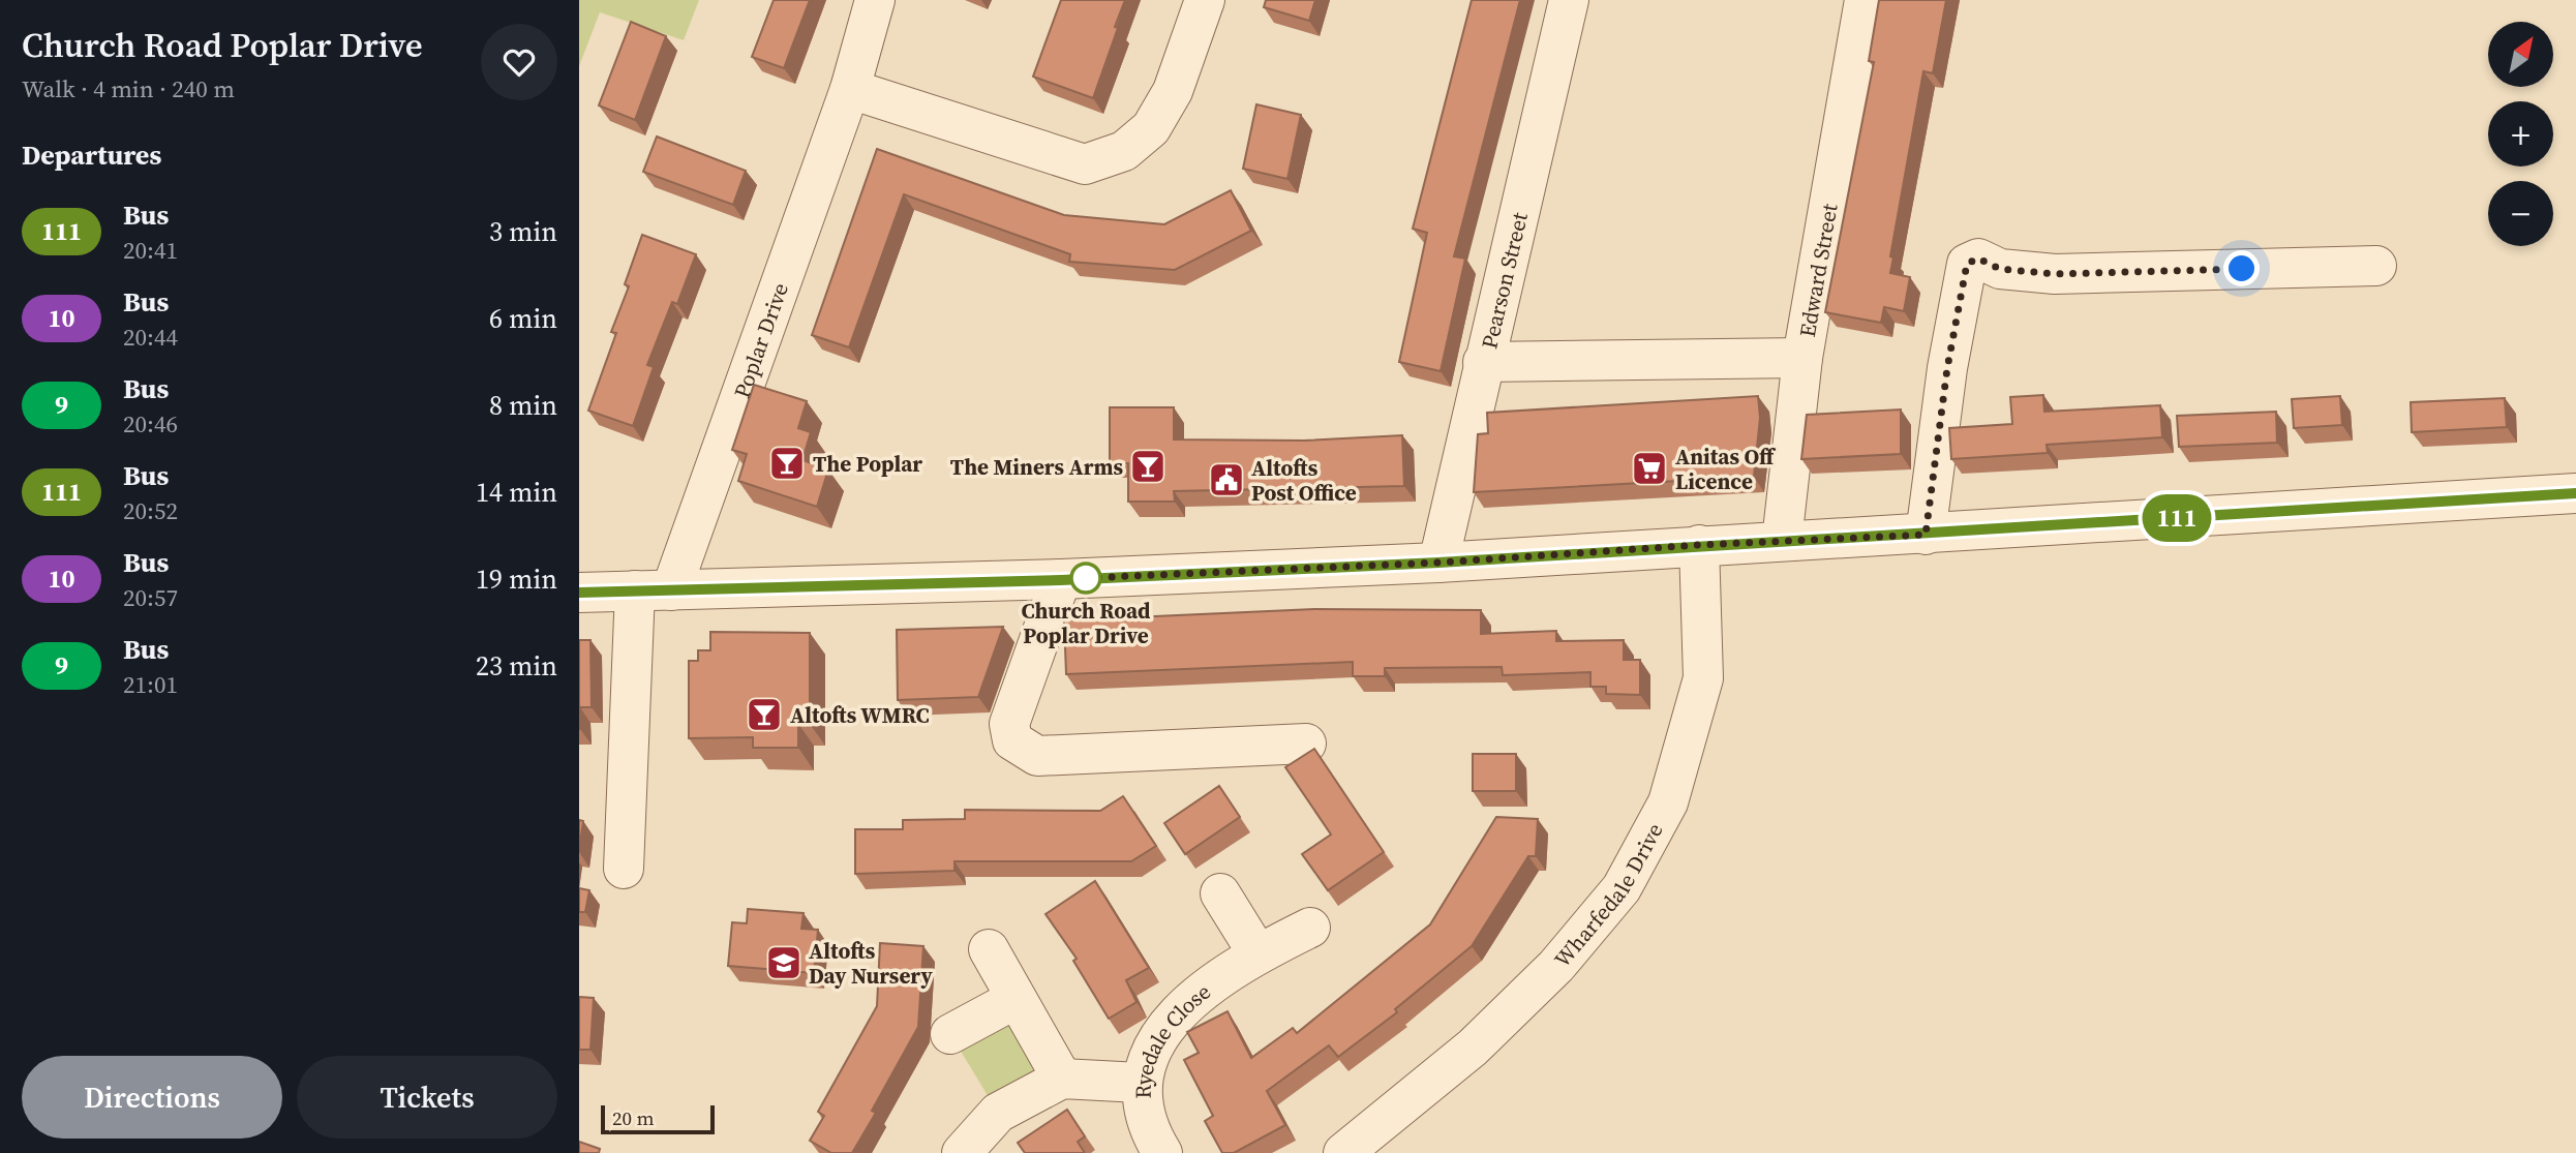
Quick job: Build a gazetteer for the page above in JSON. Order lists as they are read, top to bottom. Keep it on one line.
{"streets":{"street":["Edward Street","Pearson Street","Poplar Drive","Wharfedale Drive","Ryedale Close"]},"places":{"bar":["The Poplar","The Miners Arms","Altofts WMRC"],"supermarket":["Anitas Off Licence"],"public building":["Altofts Post Office"],"other":["Church Road Poplar Drive"],"school or university":["Altofts Day Nursery"]},"lines":["bus line 111"],"scale_bar":"20 m","north":"top right","page":{"heading":[["Church Road Poplar Drive","Walk · 4 min · 240 m"],"Departures"],"on_map":"111","map_buttons":["+","−"],"list":[{"mark":"111","name":"Bus","note":"20:41","value":"3 min"},{"mark":"10","name":"Bus","note":"20:44","value":"6 min"},{"mark":"9","name":"Bus","note":"20:46","value":"8 min"},{"mark":"111","name":"Bus","note":"20:52","value":"14 min"},{"mark":"10","name":"Bus","note":"20:57","value":"19 min"},{"mark":"9","name":"Bus","note":"21:01","value":"23 min"}],"buttons":["Directions","Tickets"],"scale":"20 m"}}
